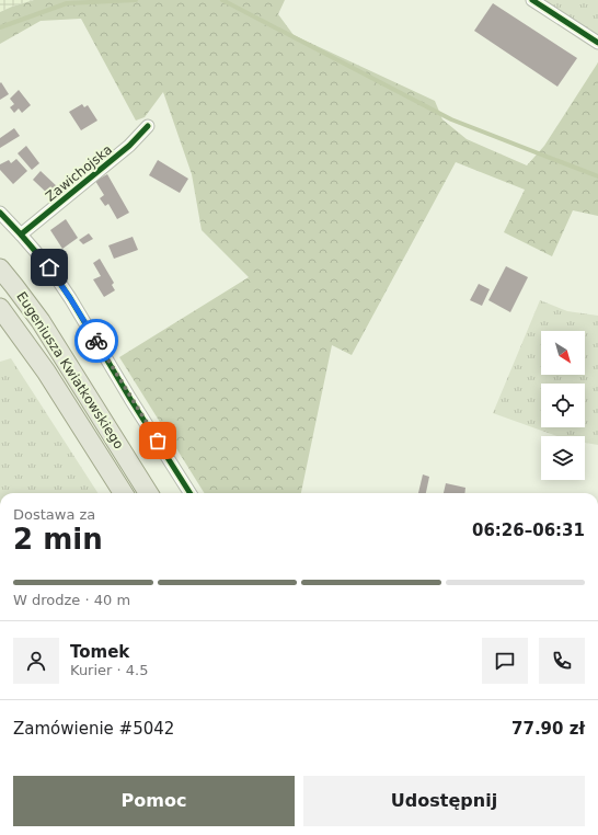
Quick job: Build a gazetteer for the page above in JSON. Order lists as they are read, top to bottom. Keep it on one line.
{"streets":{"main road":["Eugeniusza Kwiatkowskiego"],"street":["Zawichojska"]},"north":"bottom right","page":{"heading":["2 min","Dostawa za","06:26–06:31"],"panel":["Tomek","Kurier · 4.5","Zamówienie #5042","77.90 zł"],"bar":"W drodze · 40 m","buttons":["Pomoc","Udostępnij"]}}
